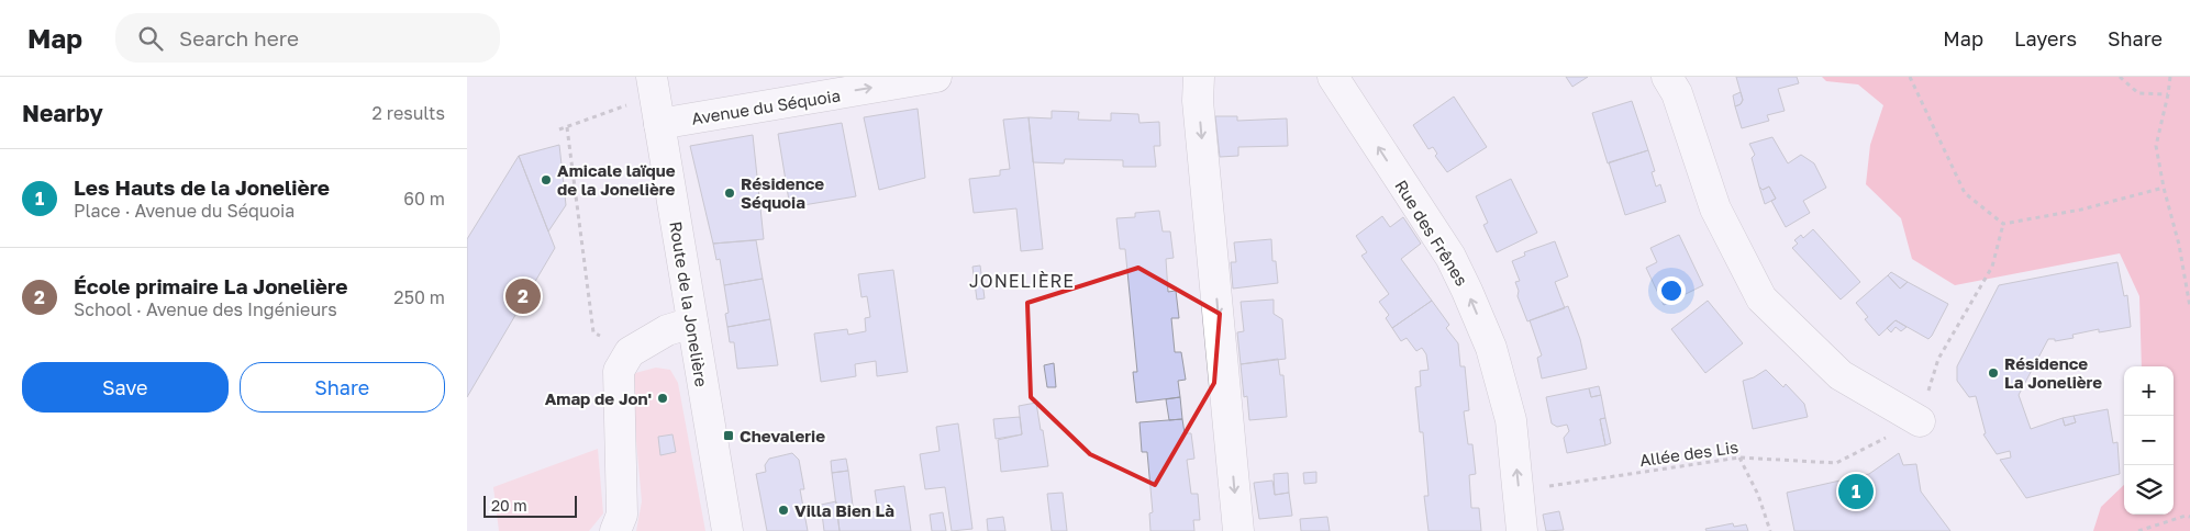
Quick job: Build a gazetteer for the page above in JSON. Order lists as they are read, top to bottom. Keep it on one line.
{"streets":{"street":["Avenue du Séquoia","Rue des Frênes","Route de la Jonelière"],"path":["Allée des Lis"]},"crossings":[["Avenue du Séquoia","Route de la Jonelière"],["Rue des Frênes","Allée des Lis"]],"one_way":["Avenue du Séquoia"],"districts":["JONELIÈRE"],"places":{"other":["Amicale laïque de la Jonelière","Résidence Séquoia","Résidence La Jonelière","Amap de Jon'","Villa Bien Là"],"transit":["Chevalerie"]},"scale_bar":"20 m","page":{"header":"Map","search":"Search here","nav":["Map","Layers","Share"],"heading":["Nearby","2 results"],"list":[{"mark":"1","name":"Les Hauts de la Jonelière","note":"Place · Avenue du Séquoia","value":"60 m"},{"mark":"2","name":"École primaire La Jonelière","note":"School · Avenue des Ingénieurs","value":"250 m"}],"pins":["2","1"],"buttons":["Save","Share"],"map_buttons":["+","−"],"scale":"20 m"}}
